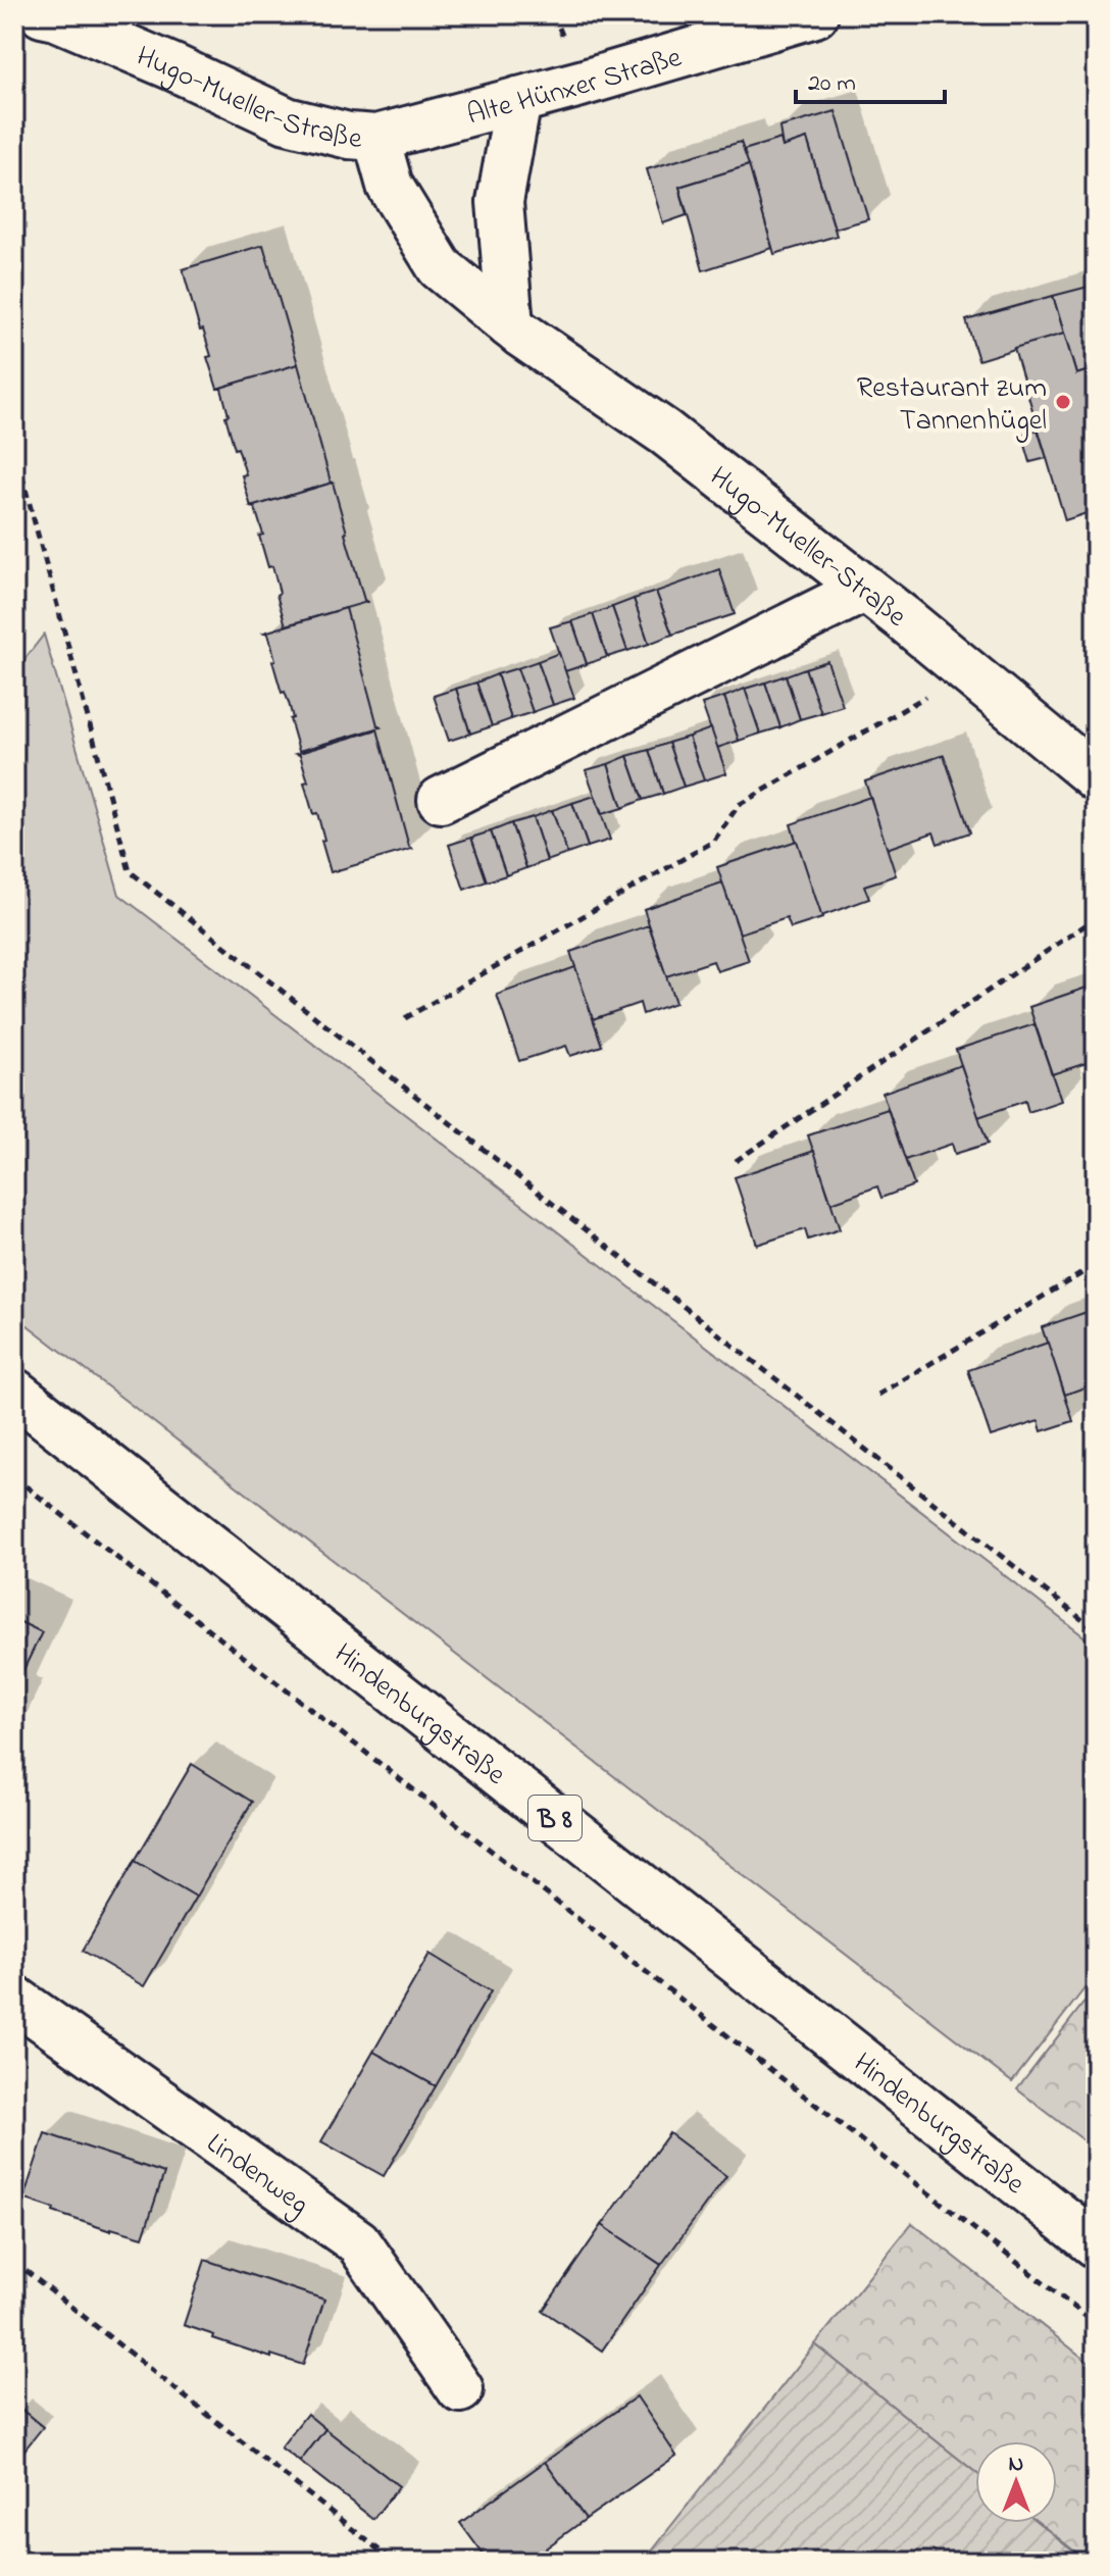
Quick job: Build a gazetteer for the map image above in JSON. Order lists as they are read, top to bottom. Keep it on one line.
{"streets":{"street":["Alte Hünxer Straße","Hugo-Mueller-Straße","Hindenburgstraße","B 8","Lindenweg"]},"crossings":[["Alte Hünxer Straße","Hugo-Mueller-Straße"]],"places":["Restaurant zum Tannenhügel"],"scale_bar":"20 m","north":"top"}
